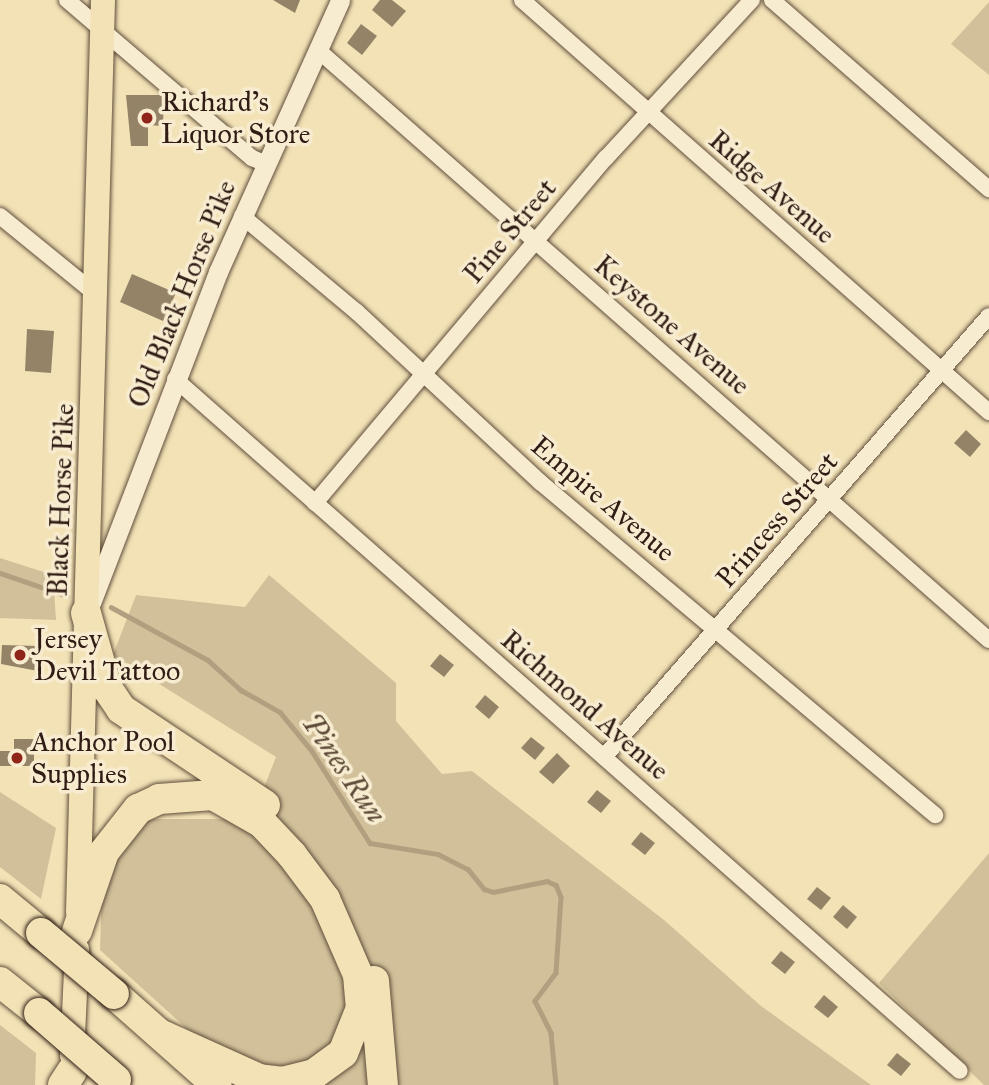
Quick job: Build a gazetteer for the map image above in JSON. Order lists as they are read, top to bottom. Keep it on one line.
{"streets":{"main road":["Black Horse Pike"],"street":["Ridge Avenue","Pine Street","Old Black Horse Pike","Keystone Avenue","Empire Avenue","Princess Street","Richmond Avenue"]},"crossings":[["Ridge Avenue","Pine Street"],["Ridge Avenue","Princess Street"],["Pine Street","Keystone Avenue"],["Pine Street","Empire Avenue"],["Pine Street","Richmond Avenue"],["Old Black Horse Pike","Keystone Avenue"],["Old Black Horse Pike","Empire Avenue"],["Old Black Horse Pike","Black Horse Pike"],["Old Black Horse Pike","Richmond Avenue"],["Keystone Avenue","Princess Street"],["Empire Avenue","Princess Street"],["Princess Street","Richmond Avenue"]],"water":["Pines Run"],"places":["Richard's Liquor Store","Jersey Devil Tattoo","Anchor Pool Supplies"]}
